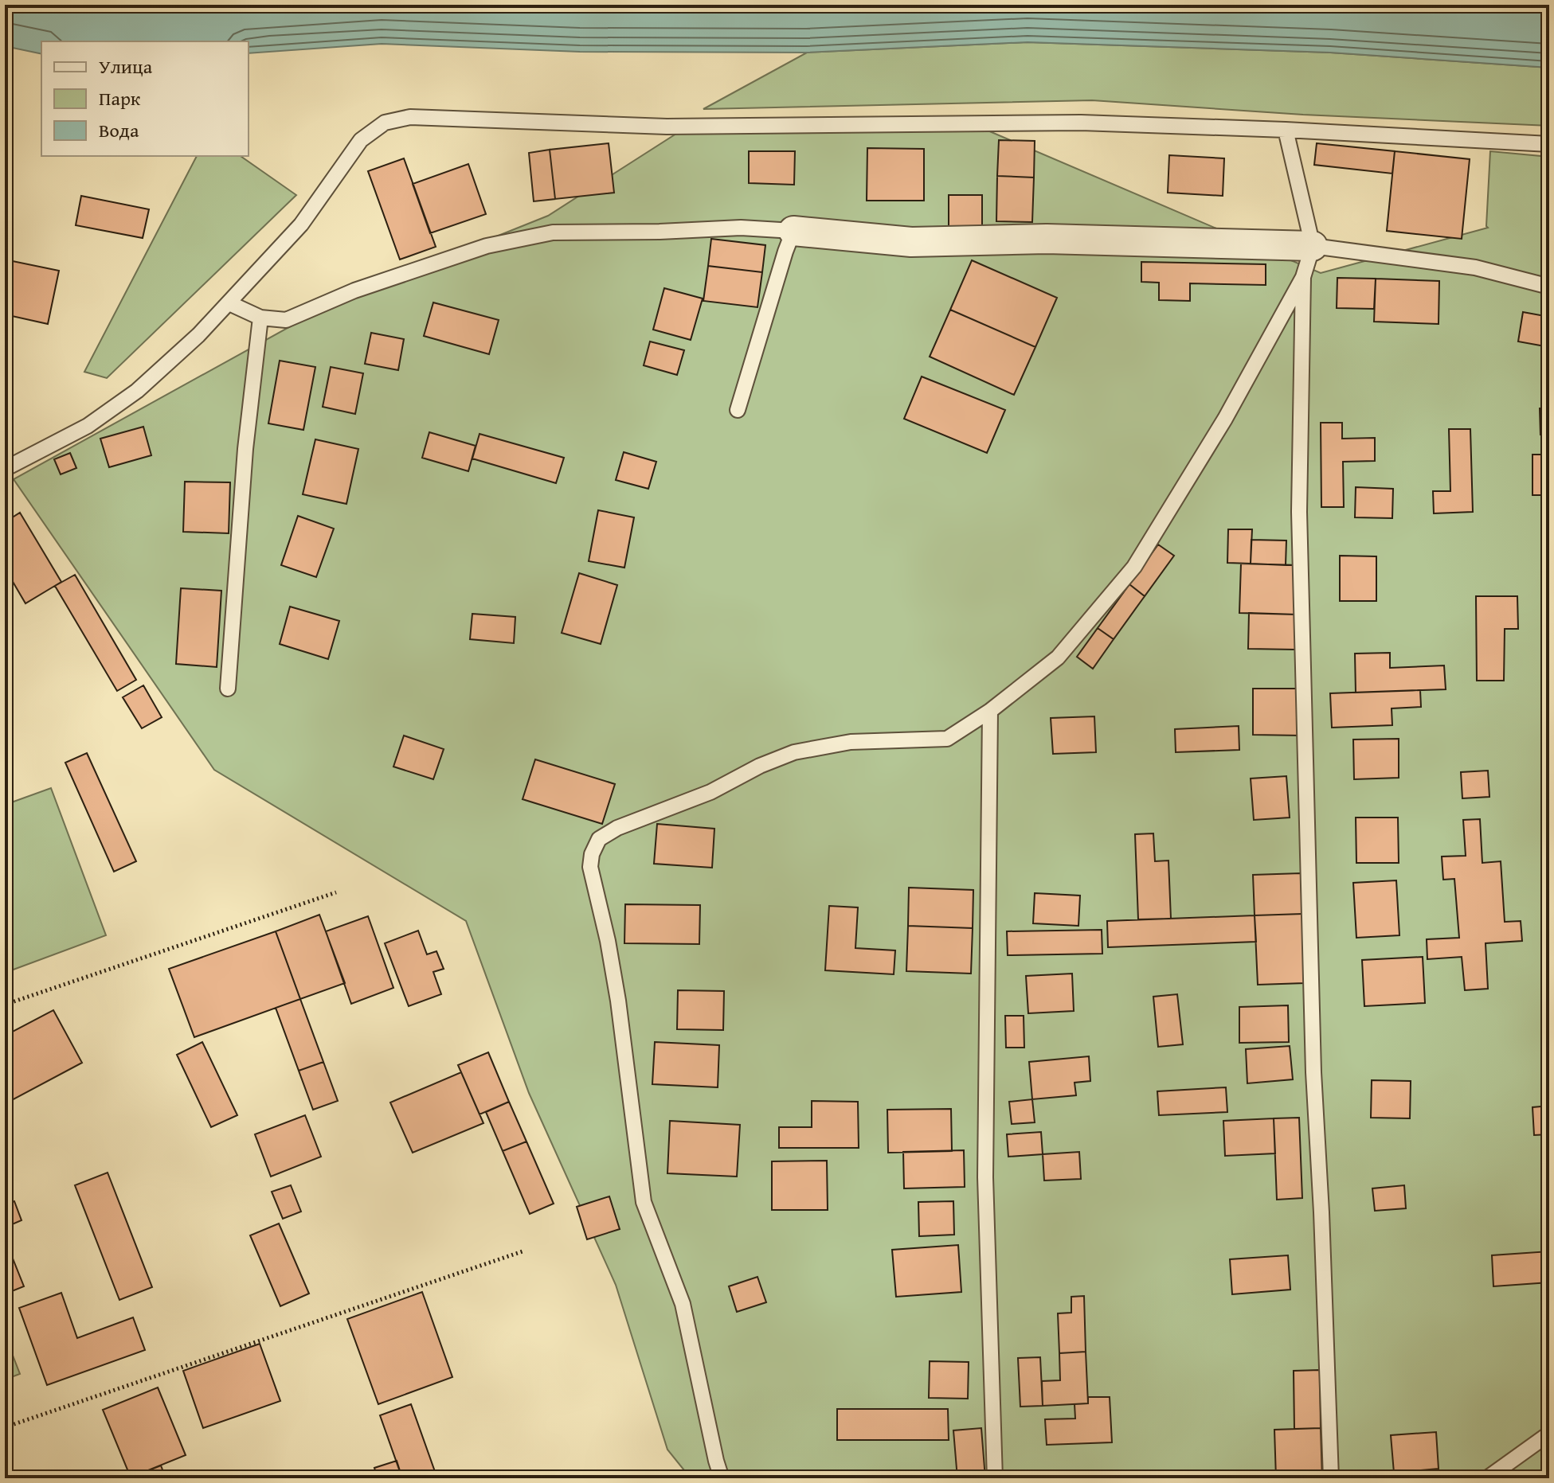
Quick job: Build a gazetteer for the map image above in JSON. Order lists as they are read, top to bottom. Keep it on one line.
{"legend":["Улица","Парк","Вода"]}
